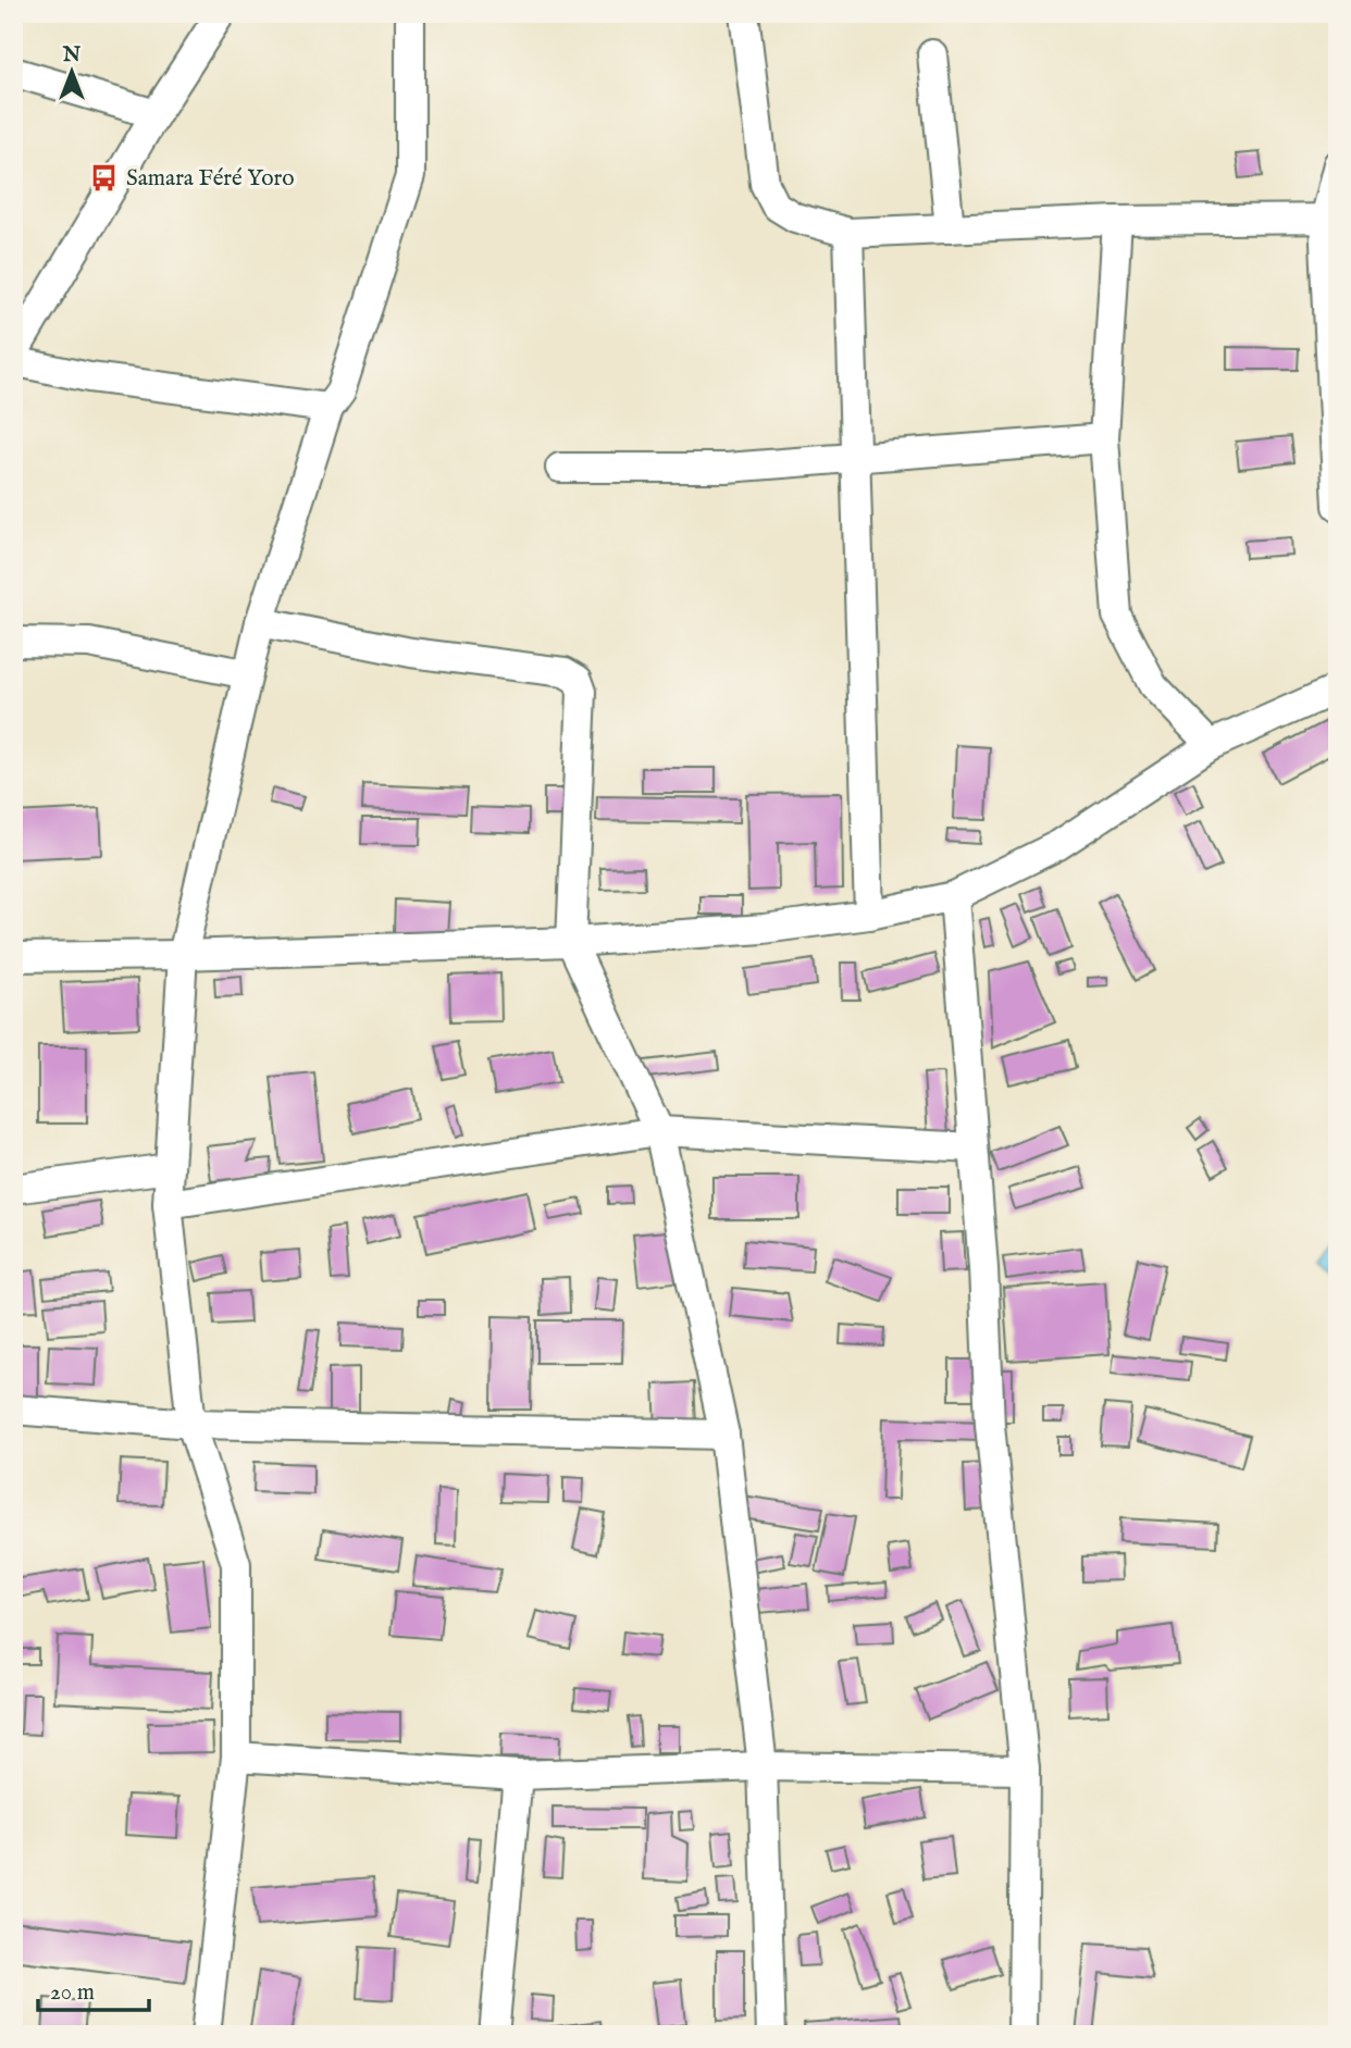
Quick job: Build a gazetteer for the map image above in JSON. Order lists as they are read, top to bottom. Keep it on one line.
{"places":{"bus stop":["Samara Féré Yoro"]},"scale_bar":"20 m","north":"top"}
